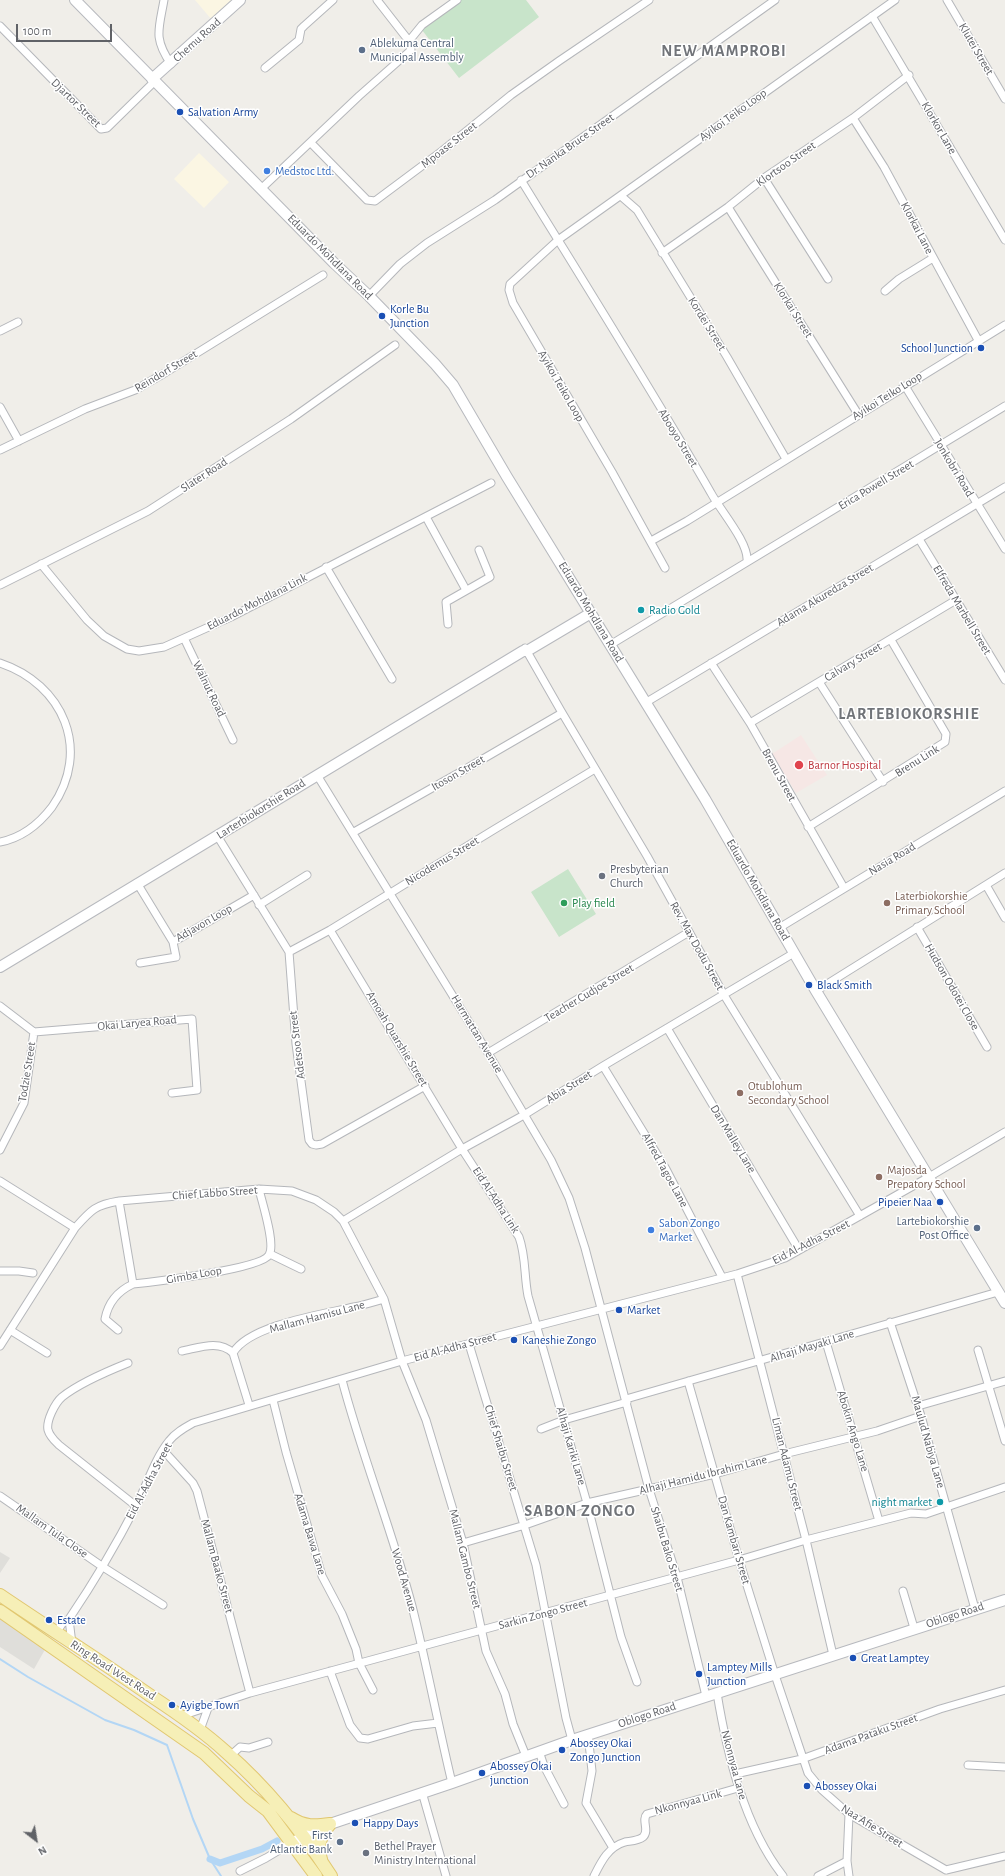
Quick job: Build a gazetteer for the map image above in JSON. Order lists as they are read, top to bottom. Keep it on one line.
{"streets":{"main road":["Chemu Road","Eduardo Mohdlana Road","Larterbiokorshie Road","Oblogo Road","Ring Road West Road"],"street":["Klutei Street","Djartor Street","Ayikoi Teiko Loop","Klorkor Lane","Mpoase Street","Dr. Nanka Bruce Street","Klortsoo Street","Klorkai Lane","Klorkai Street","Kordei Street","Reindorf Street","Abooyo Street","Jonkobri Road","Slater Road","Erica Powell Street","Adama Akuredza Street","Eduardo Mohdlana Link","Elfreda Marbell Street","Calvary Street","Walnut Road","Brenu Link","Itoson Street","Brenu Street","Nasia Road","Nicodemus Street","Adjavon Loop","Rev. Max Dodu Street","Hudson Odotei Close","Teacher Cudjoe Street","Okai Laryea Road","Harmattan Avenue","Amoah Quarshie Street","Adetsoo Street","Todzie Street","Abia Street","Dan Malley Lane","Alfred Tagoe Lane","Chief Labbo Street","Eid Al-Adha Link","Eid Al-Adha Street","Gimba Loop","Mallam Hamisu Lane","Alhaji Mayaki Lane","Abokin Ango Lane","Maulud Nabiya Lane","Alhaji Kariki Lane","Chief Shaibu Street","Liman Adamu Street","Alhaji Hamidu Ibrahim Lane","Mallam Tula Close","Adama Bawa Lane","Dan Kambari Street","Shaibu Bako Street","Mallam Gambo Street","Mallam Baako Street","Wood Avenue","Sarkin Zongo Street","Adama Pataku Street","Nkonnyaa Lane","Nkonnyaa Link","Naa Afie Street"]},"crossings":[["Chemu Road","Djartor Street"],["Chemu Road","Eduardo Mohdlana Road"],["Djartor Street","Eduardo Mohdlana Road"],["Ayikoi Teiko Loop","Klorkor Lane"],["Ayikoi Teiko Loop","Klorkai Lane"],["Ayikoi Teiko Loop","Klorkai Street"],["Ayikoi Teiko Loop","Kordei Street"],["Ayikoi Teiko Loop","Abooyo Street"],["Ayikoi Teiko Loop","Jonkobri Road"],["Klorkor Lane","Klortsoo Street"],["Dr. Nanka Bruce Street","Eduardo Mohdlana Road"],["Dr. Nanka Bruce Street","Abooyo Street"],["Klortsoo Street","Klorkai Lane"],["Klortsoo Street","Klorkai Street"],["Klortsoo Street","Kordei Street"],["Eduardo Mohdlana Road","Adama Akuredza Street"],["Eduardo Mohdlana Road","Larterbiokorshie Road"],["Eduardo Mohdlana Road","Nasia Road"],["Eduardo Mohdlana Road","Abia Street"],["Eduardo Mohdlana Road","Eid Al-Adha Street"],["Eduardo Mohdlana Road","Alhaji Mayaki Lane"],["Abooyo Street","Erica Powell Street"],["Jonkobri Road","Erica Powell Street"],["Jonkobri Road","Adama Akuredza Street"],["Slater Road","Eduardo Mohdlana Link"],["Adama Akuredza Street","Elfreda Marbell Street"],["Adama Akuredza Street","Brenu Street"],["Eduardo Mohdlana Link","Walnut Road"],["Elfreda Marbell Street","Calvary Street"],["Calvary Street","Brenu Link"],["Calvary Street","Brenu Street"],["Brenu Link","Brenu Street"],["Itoson Street","Rev. Max Dodu Street"],["Itoson Street","Harmattan Avenue"],["Brenu Street","Nasia Road"],["Larterbiokorshie Road","Adjavon Loop"],["Larterbiokorshie Road","Rev. Max Dodu Street"],["Larterbiokorshie Road","Harmattan Avenue"],["Larterbiokorshie Road","Adetsoo Street"],["Nicodemus Street","Rev. Max Dodu Street"],["Nicodemus Street","Harmattan Avenue"],["Nicodemus Street","Amoah Quarshie Street"],["Nicodemus Street","Adetsoo Street"],["Adjavon Loop","Adetsoo Street"],["Rev. Max Dodu Street","Teacher Cudjoe Street"],["Rev. Max Dodu Street","Abia Street"],["Rev. Max Dodu Street","Eid Al-Adha Street"],["Teacher Cudjoe Street","Harmattan Avenue"],["Okai Laryea Road","Todzie Street"],["Harmattan Avenue","Abia Street"],["Harmattan Avenue","Eid Al-Adha Street"],["Harmattan Avenue","Shaibu Bako Street"],["Amoah Quarshie Street","Adetsoo Street"],["Amoah Quarshie Street","Abia Street"],["Amoah Quarshie Street","Eid Al-Adha Link"],["Abia Street","Dan Malley Lane"],["Abia Street","Alfred Tagoe Lane"],["Abia Street","Chief Labbo Street"],["Abia Street","Eid Al-Adha Link"],["Dan Malley Lane","Eid Al-Adha Street"],["Alfred Tagoe Lane","Eid Al-Adha Street"],["Chief Labbo Street","Eid Al-Adha Street"],["Chief Labbo Street","Mallam Hamisu Lane"],["Chief Labbo Street","Mallam Gambo Street"],["Eid Al-Adha Link","Eid Al-Adha Street"],["Eid Al-Adha Link","Alhaji Kariki Lane"],["Eid Al-Adha Street","Alhaji Kariki Lane"],["Eid Al-Adha Street","Chief Shaibu Street"],["Eid Al-Adha Street","Liman Adamu Street"],["Eid Al-Adha Street","Mallam Tula Close"],["Eid Al-Adha Street","Adama Bawa Lane"],["Eid Al-Adha Street","Shaibu Bako Street"],["Eid Al-Adha Street","Mallam Gambo Street"],["Eid Al-Adha Street","Mallam Baako Street"],["Eid Al-Adha Street","Wood Avenue"],["Eid Al-Adha Street","Ring Road West Road"],["Alhaji Mayaki Lane","Abokin Ango Lane"],["Alhaji Mayaki Lane","Maulud Nabiya Lane"],["Alhaji Mayaki Lane","Alhaji Kariki Lane"],["Alhaji Mayaki Lane","Liman Adamu Street"],["Alhaji Mayaki Lane","Dan Kambari Street"],["Alhaji Mayaki Lane","Shaibu Bako Street"],["Abokin Ango Lane","Alhaji Hamidu Ibrahim Lane"],["Abokin Ango Lane","Sarkin Zongo Street"],["Maulud Nabiya Lane","Alhaji Hamidu Ibrahim Lane"],["Maulud Nabiya Lane","Sarkin Zongo Street"],["Maulud Nabiya Lane","Oblogo Road"],["Alhaji Kariki Lane","Alhaji Hamidu Ibrahim Lane"],["Alhaji Kariki Lane","Sarkin Zongo Street"],["Chief Shaibu Street","Alhaji Hamidu Ibrahim Lane"],["Chief Shaibu Street","Sarkin Zongo Street"],["Chief Shaibu Street","Oblogo Road"],["Liman Adamu Street","Alhaji Hamidu Ibrahim Lane"],["Liman Adamu Street","Sarkin Zongo Street"],["Liman Adamu Street","Oblogo Road"],["Alhaji Hamidu Ibrahim Lane","Dan Kambari Street"],["Alhaji Hamidu Ibrahim Lane","Shaibu Bako Street"],["Alhaji Hamidu Ibrahim Lane","Mallam Gambo Street"],["Adama Bawa Lane","Sarkin Zongo Street"],["Dan Kambari Street","Sarkin Zongo Street"],["Dan Kambari Street","Oblogo Road"],["Dan Kambari Street","Naa Afie Street"],["Shaibu Bako Street","Sarkin Zongo Street"],["Shaibu Bako Street","Oblogo Road"],["Mallam Gambo Street","Sarkin Zongo Street"],["Mallam Gambo Street","Oblogo Road"],["Mallam Baako Street","Sarkin Zongo Street"],["Wood Avenue","Sarkin Zongo Street"],["Wood Avenue","Oblogo Road"],["Sarkin Zongo Street","Ring Road West Road"],["Oblogo Road","Ring Road West Road"],["Oblogo Road","Nkonnyaa Lane"],["Oblogo Road","Naa Afie Street"],["Adama Pataku Street","Nkonnyaa Lane"],["Adama Pataku Street","Naa Afie Street"],["Nkonnyaa Lane","Nkonnyaa Link"]],"districts":["NEW MAMPROBI","LARTEBIOKORSHIE","SABON ZONGO"],"places":["Ablekuma Central Municipal Assembly","Salvation Army","Medstoc Ltd.","Korle Bu Junction","School Junction","Radio Gold","Barnor Hospital","Presbyterian Church","Play field","Laterbiokorshie Primary School","Black Smith","Otublohum Secondary School","Majosda Prepatory School","Pipeier Naa","Lartebiokorshie Post Office","Sabon Zongo Market","Market","Kaneshie Zongo","night market","Estate","Great Lamptey","Lamptey Mills Junction","Ayigbe Town","Abossey Okai Zongo Junction","Abossey Okai junction","Abossey Okai","Happy Days","First Atlantic Bank","Bethel Prayer Ministry International"],"scale_bar":"100 m","north":"bottom right"}
